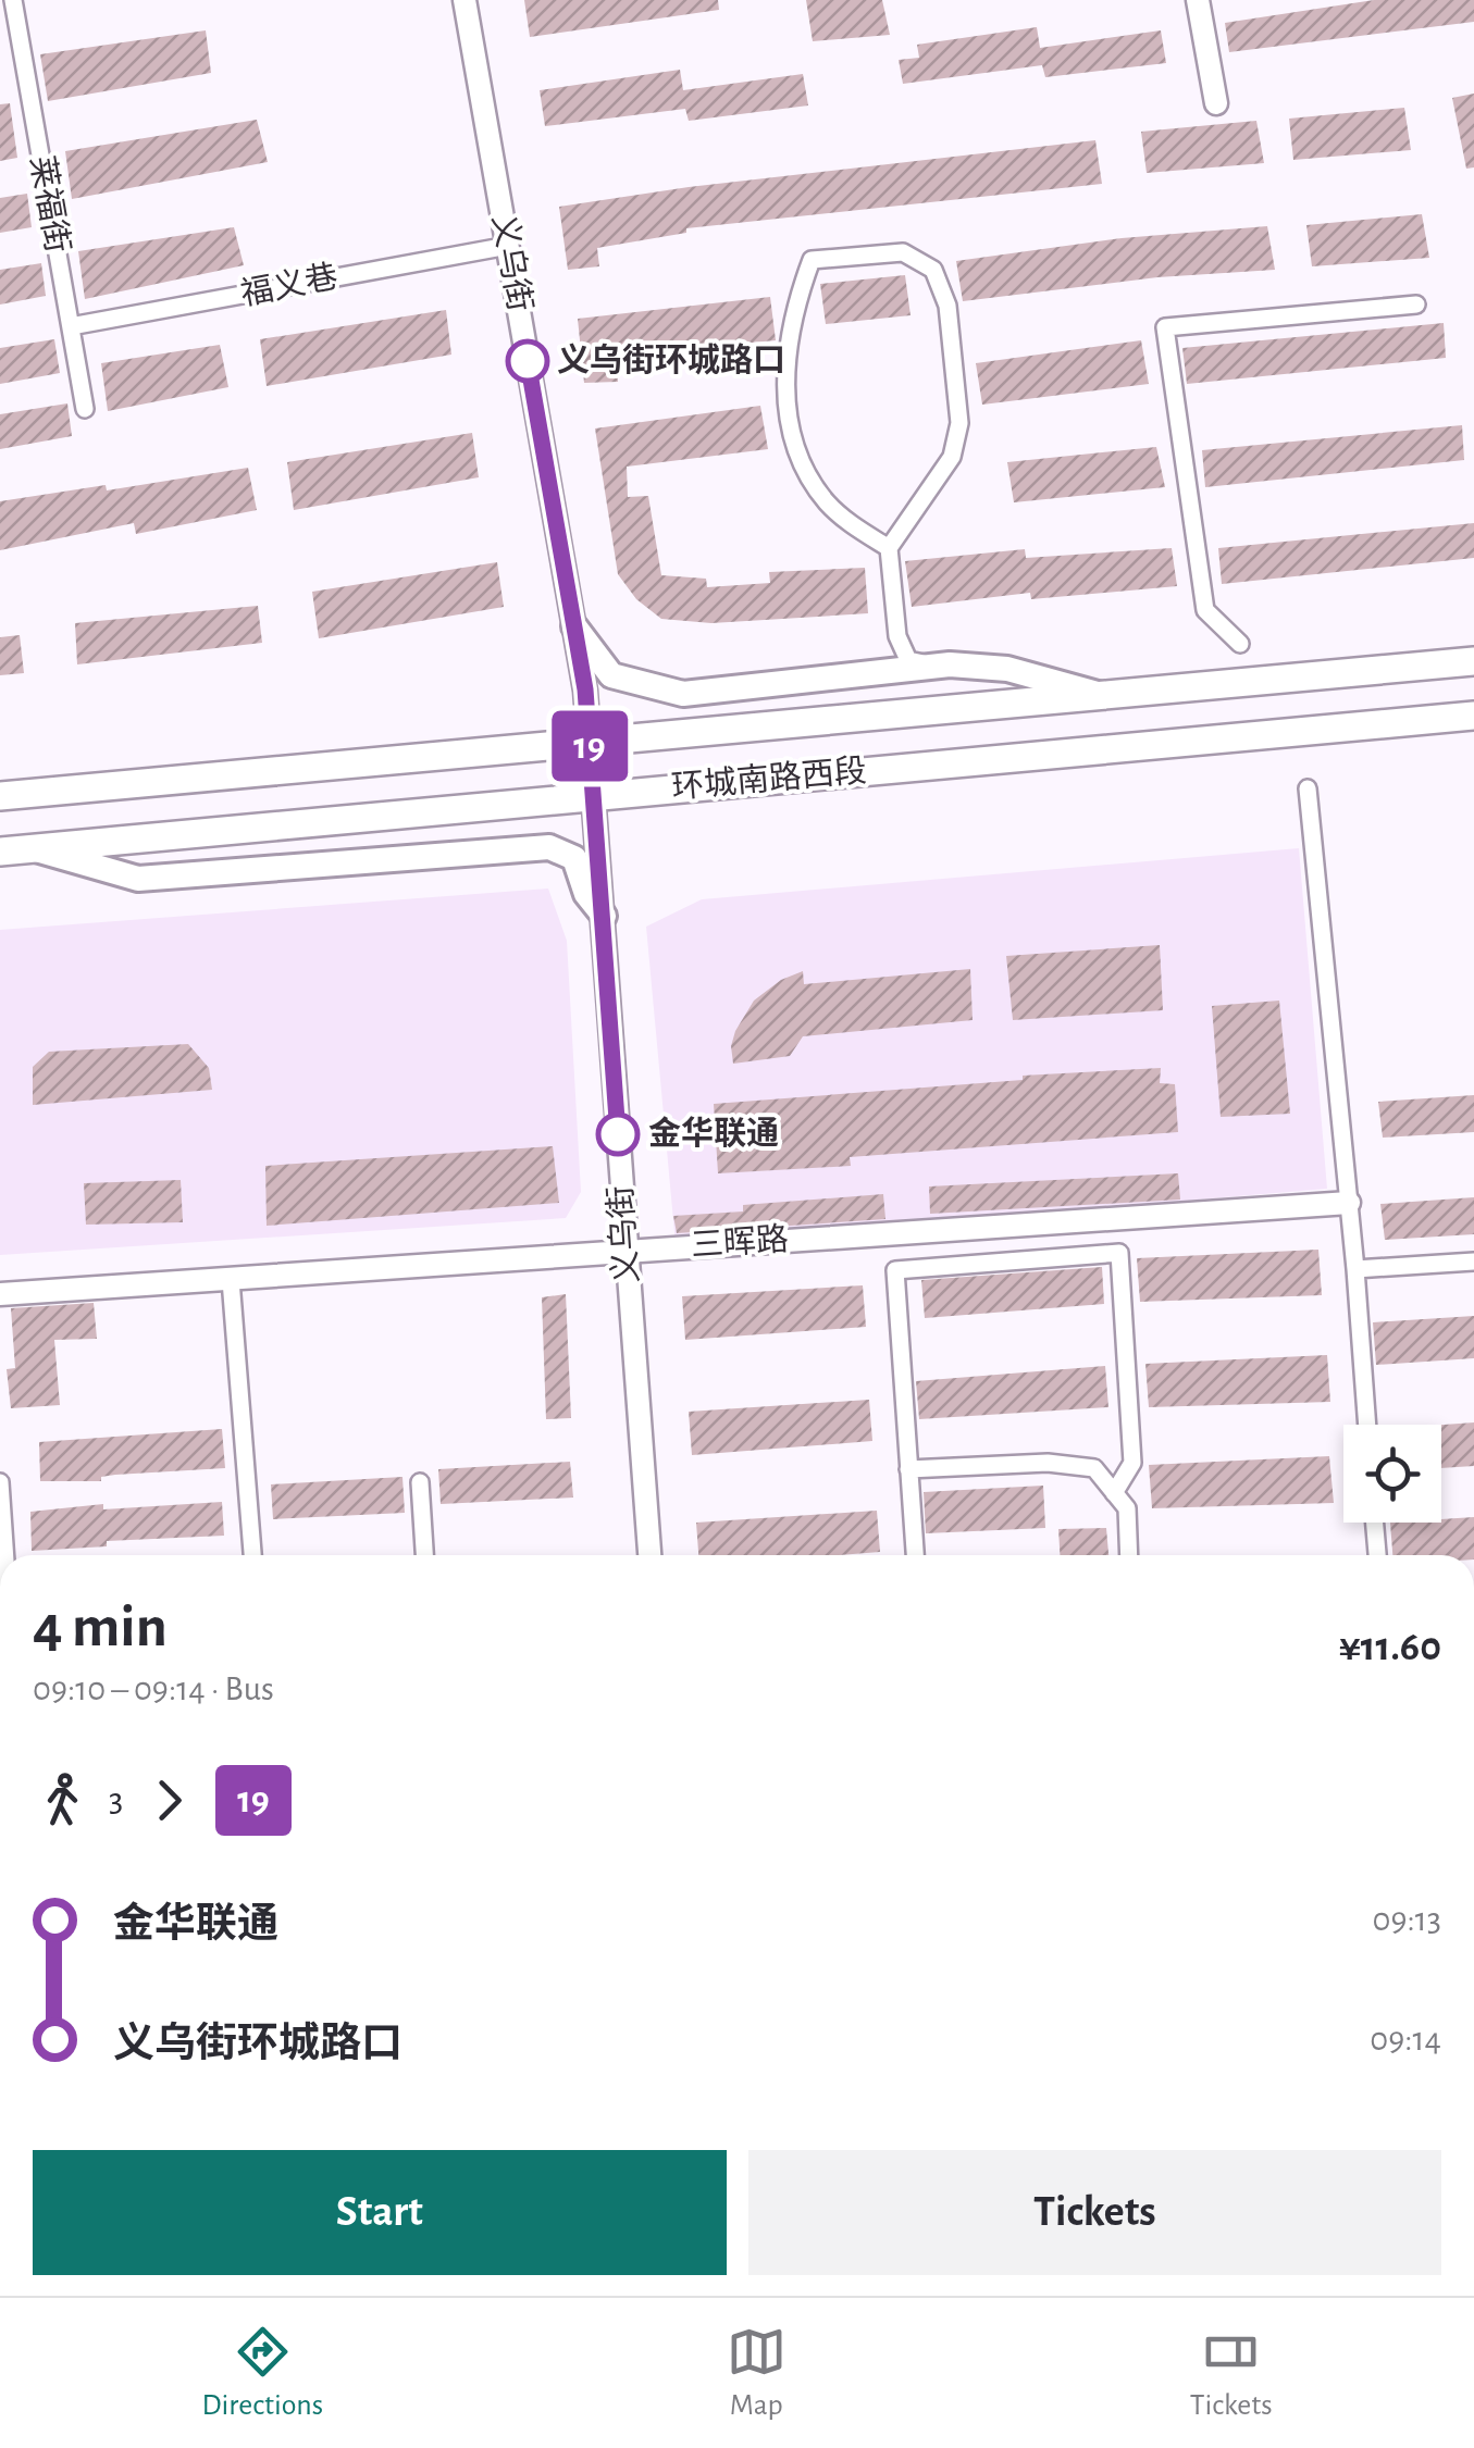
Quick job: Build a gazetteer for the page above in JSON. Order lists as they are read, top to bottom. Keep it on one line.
{"streets":{"main road":["环城南路西段"],"street":["莱福街","义乌街","福义巷","三晖路"]},"crossings":[["莱福街","福义巷"],["义乌街","福义巷"],["义乌街","环城南路西段"],["义乌街","三晖路"]],"places":["义乌街环城路口","金华联通"],"lines":["bus line 19"],"page":{"on_map":"19","heading":["4 min","09:10 – 09:14 · Bus","¥11.60"],"legs":["3","19"],"list":[{"name":"金华联通","value":"09:13"},{"name":"义乌街环城路口","value":"09:14"}],"buttons":["Start","Tickets"],"tabs":["Directions","Map","Tickets"]}}
